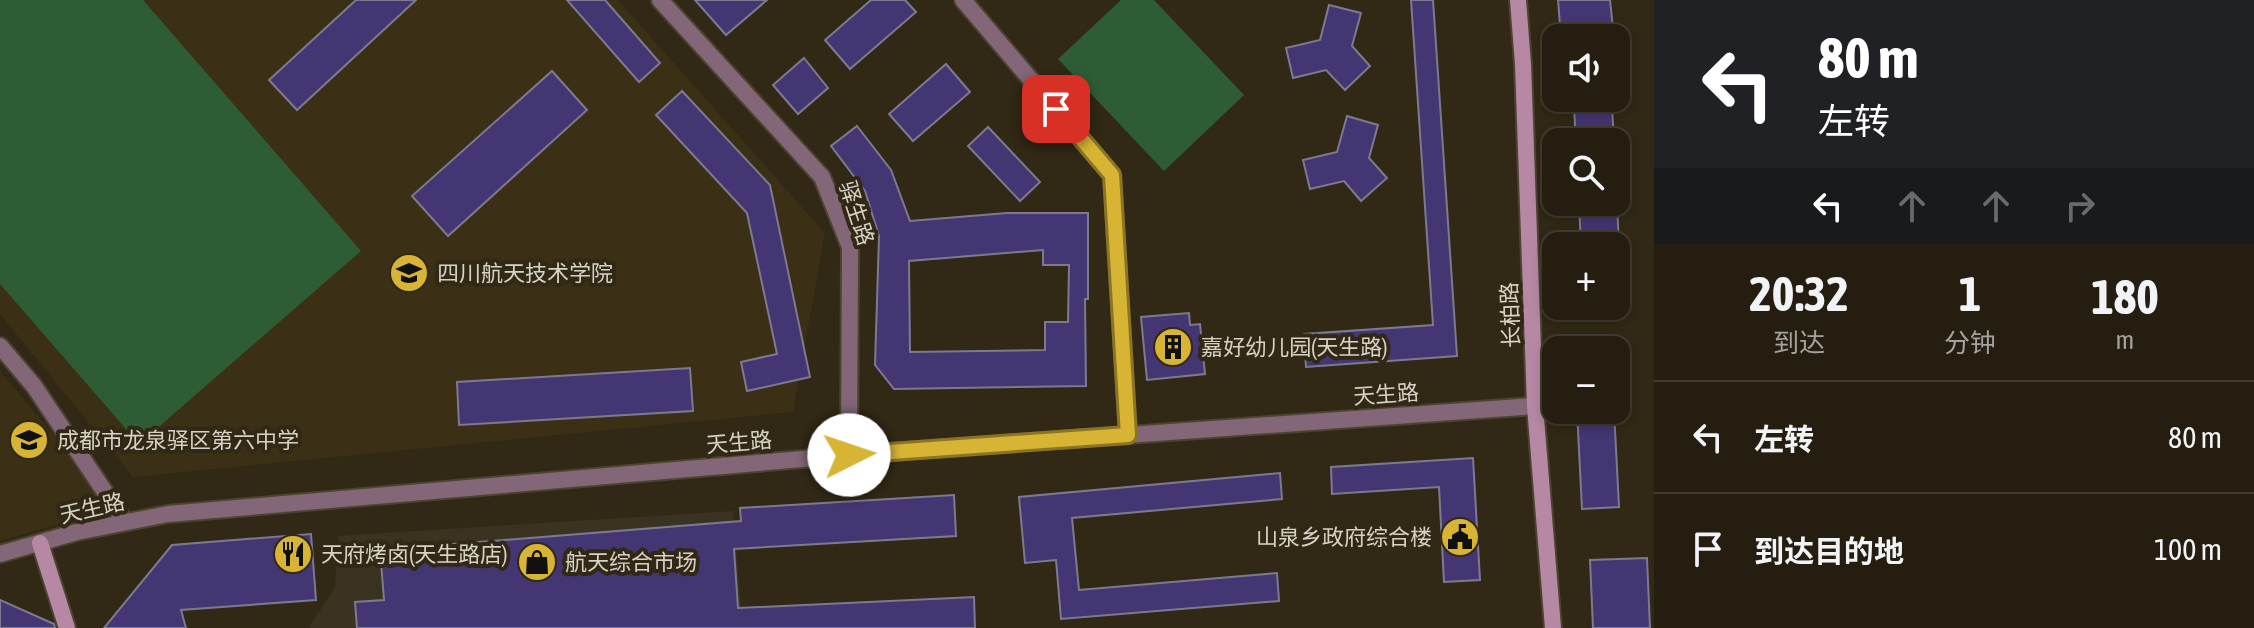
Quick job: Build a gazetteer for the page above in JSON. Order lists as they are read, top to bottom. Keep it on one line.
{"streets":{"street":["驿生路","长柏路","天生路"]},"crossings":[["驿生路","天生路"],["长柏路","天生路"]],"places":{"school or university":["四川航天技术学院","成都市龙泉驿区第六中学"],"building":["嘉好幼儿园(天生路)"],"public building":["山泉乡政府综合楼"],"restaurant":["天府烤卤(天生路店)"],"shop":["航天综合市场"]},"page":{"turn":["80 m","左转"],"map_buttons":["+","−"],"eta":["20:32","到达","1","分钟","180","m"],"list":[{"name":"左转","value":"80 m"},{"name":"到达目的地","value":"100 m"}]}}
